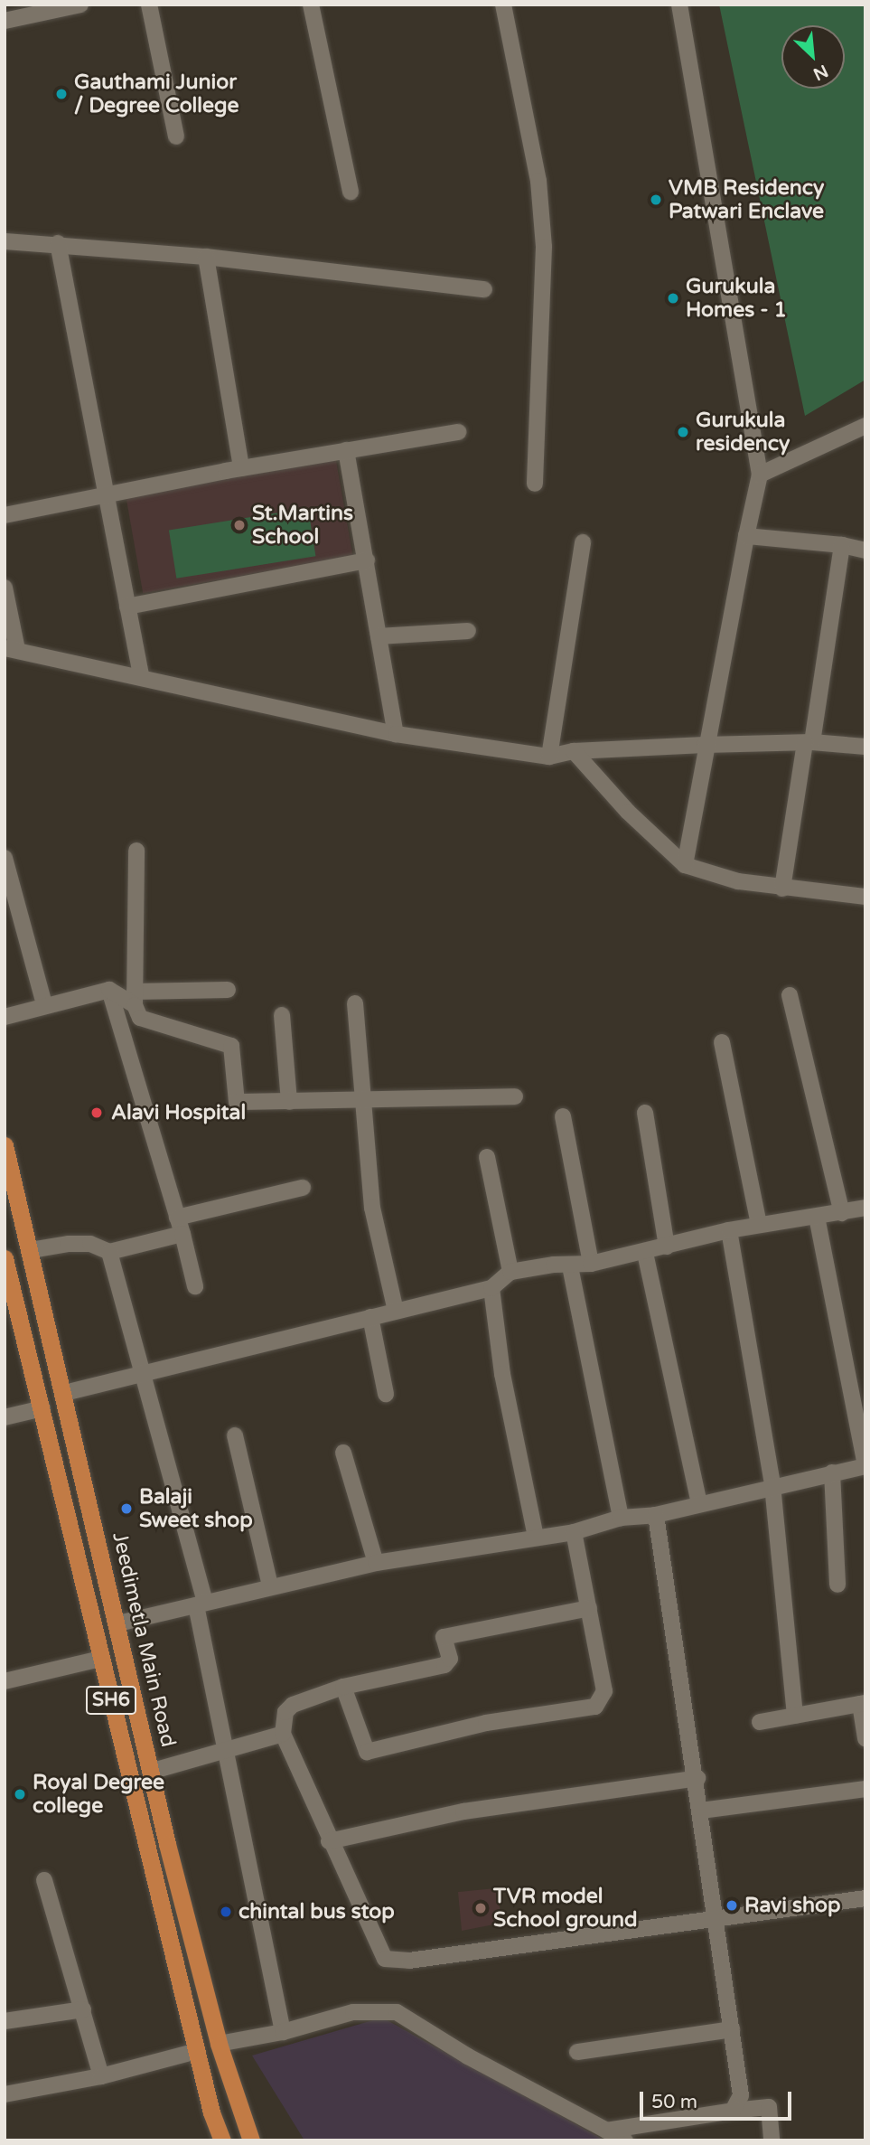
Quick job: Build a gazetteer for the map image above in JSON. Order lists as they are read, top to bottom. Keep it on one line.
{"streets":{"main road":["Jeedimetla Main Road","SH6"]},"places":["Gauthami Junior / Degree College","VMB Residency Patwari Enclave","Gurukula Homes - 1","Gurukula residency","St.Martins School","Alavi Hospital","Balaji Sweet shop","Royal Degree college","Ravi shop","TVR model School ground","chintal bus stop"],"scale_bar":"50 m","north":"bottom right"}
